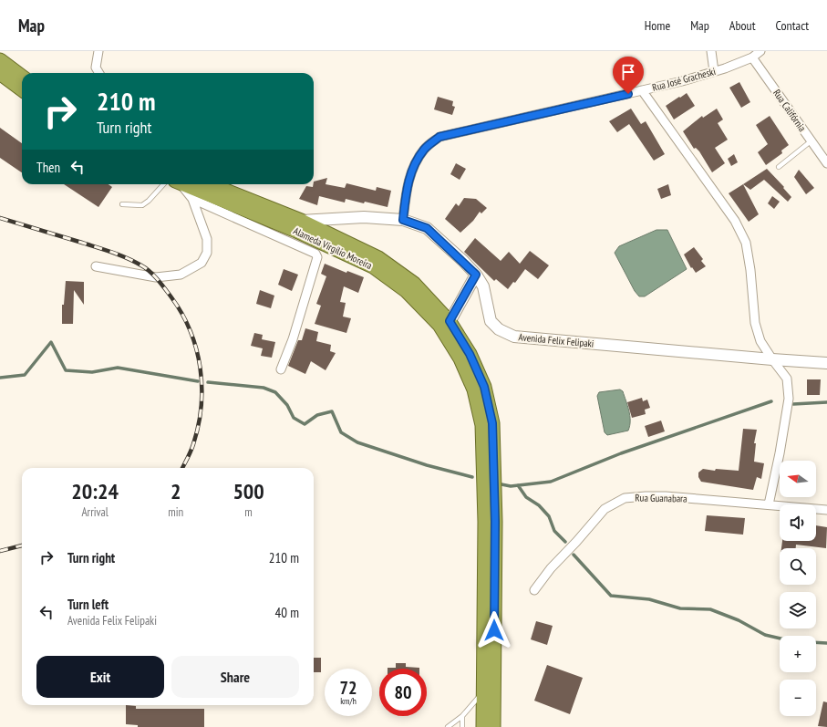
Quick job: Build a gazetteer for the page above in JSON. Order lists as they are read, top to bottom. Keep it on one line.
{"streets":{"highway":["Alameda Virgílio Moreira"],"street":["Rua José Gracheski","Rua Califórnia","Avenida Felix Felipaki","Rua Guanabara"]},"crossings":[["Rua José Gracheski","Rua Califórnia"],["Rua José Gracheski","Avenida Felix Felipaki"],["Alameda Virgílio Moreira","Avenida Felix Felipaki"]],"north":"left","page":{"header":"Map","nav":["Home","Map","About","Contact"],"turn":["210 m","Turn right"],"then":"Then","map_buttons":["+","−"],"eta":["20:24","Arrival","2","min","500","m"],"list":[{"name":"Turn right","value":"210 m"},{"name":"Turn left","note":"Avenida Felix Felipaki","value":"40 m"}],"buttons":["Exit","Share"],"speed":"72 km/h","limit":"80"}}
